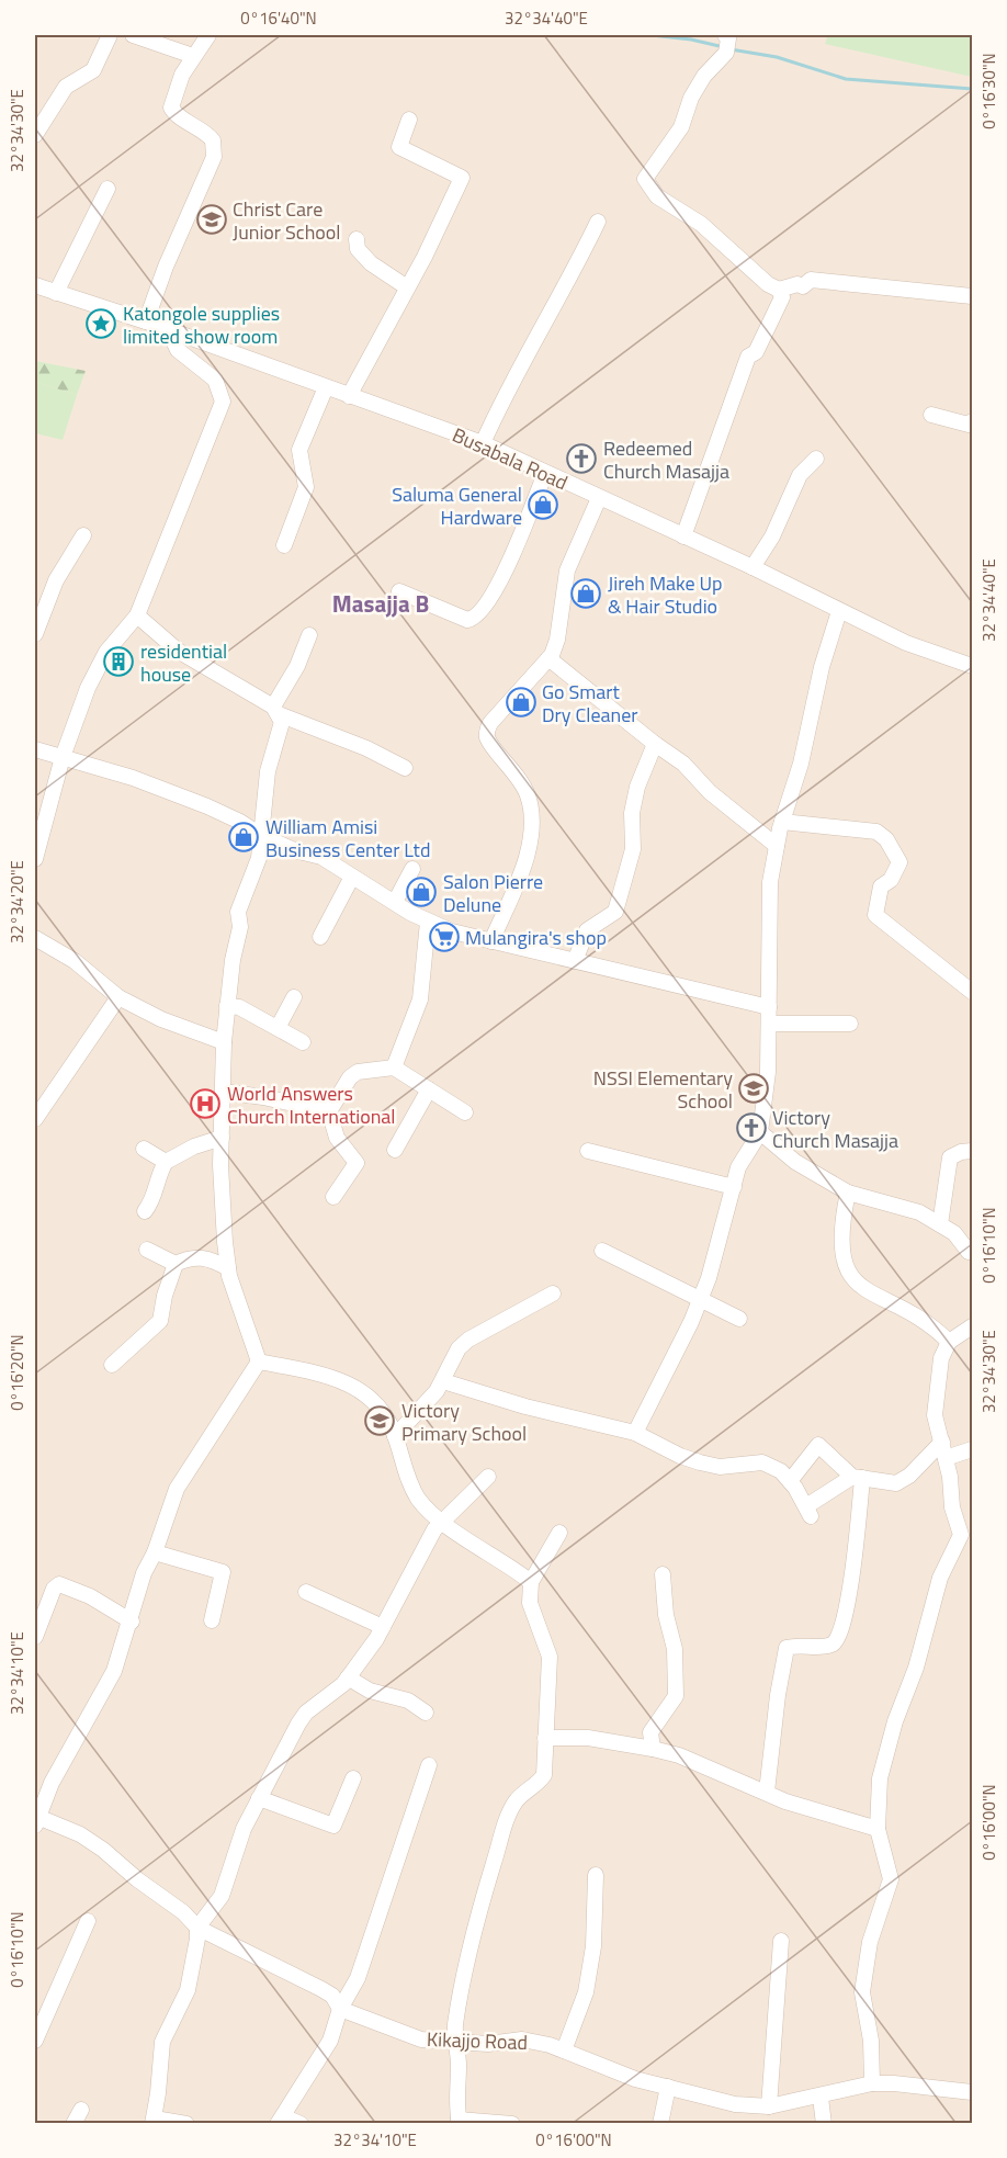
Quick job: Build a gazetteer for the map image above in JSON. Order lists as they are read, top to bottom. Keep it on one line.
{"streets":{"street":["Busabala Road","Kikajjo Road"]},"districts":["Masajja B"],"places":{"school or university":["Christ Care Junior School","NSSI Elementary School","Victory Primary School"],"place":["Katongole supplies limited show room"],"church":["Redeemed Church Masajja","Victory Church Masajja"],"shop":["Saluma General Hardware","Jireh Make Up & Hair Studio","Go Smart Dry Cleaner","William Amisi Business Center Ltd","Salon Pierre Delune"],"building":["residential house"],"supermarket":["Mulangira's shop"],"hospital":["World Answers Church International"]},"coordinates":["0°16'40\"N","32°34'40\"E","0°16'30\"N","32°34'30\"E","32°34'20\"E","0°16'10\"N","0°16'20\"N","32°34'10\"E","0°16'00\"N"]}
